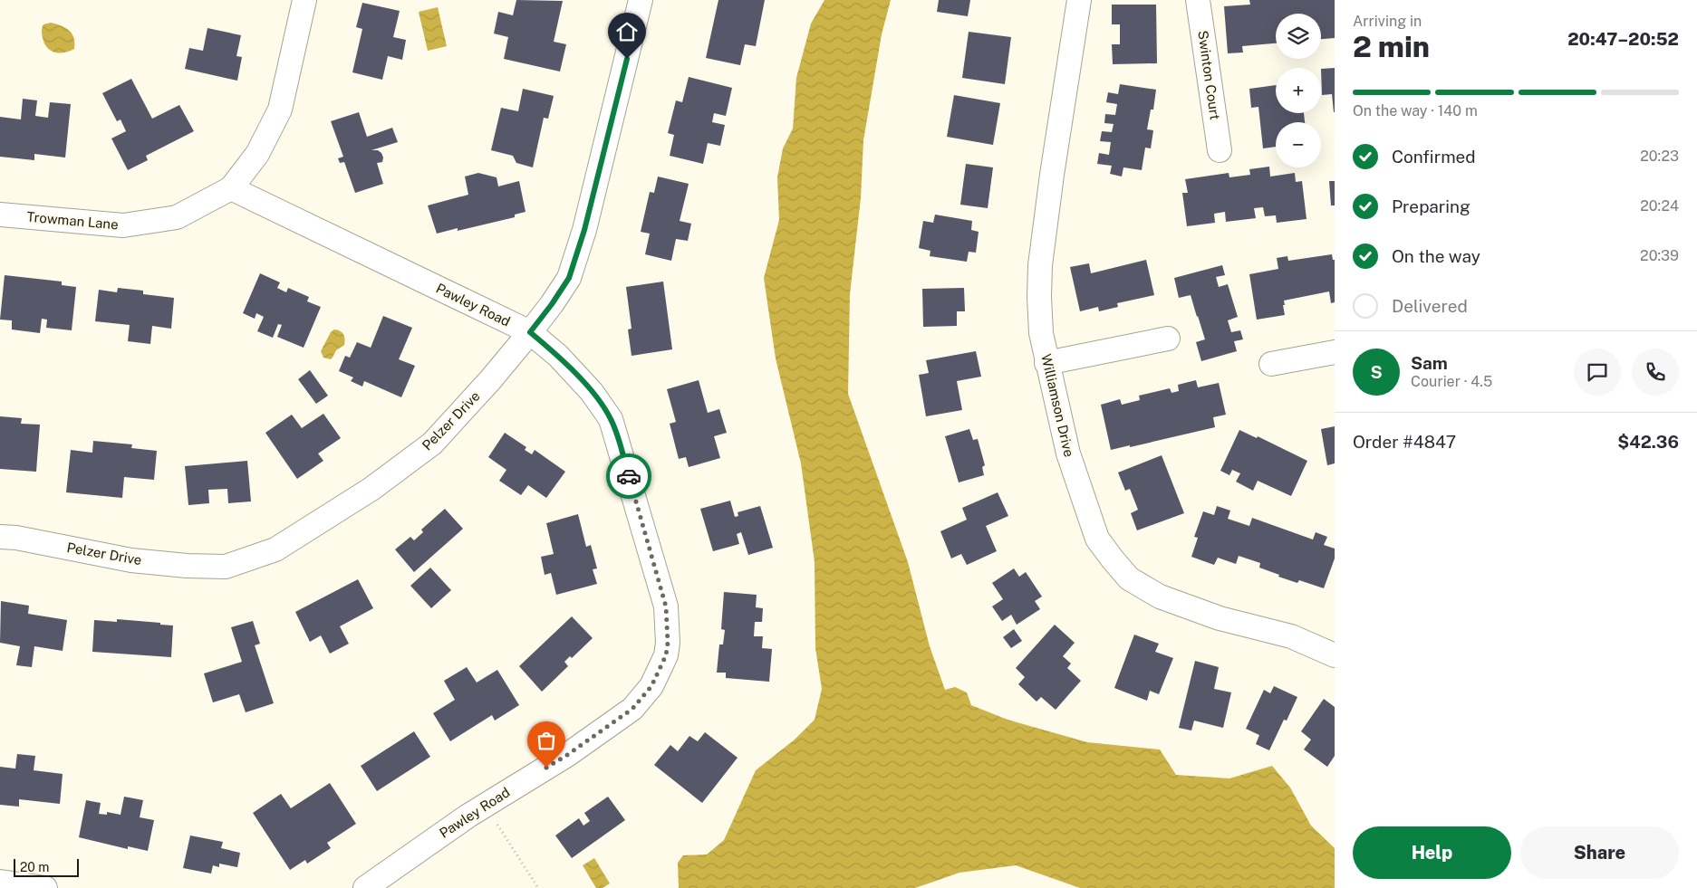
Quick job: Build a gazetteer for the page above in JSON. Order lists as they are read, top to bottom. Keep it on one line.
{"streets":{"street":["Swinton Court","Trowman Lane","Pawley Road","Williamson Drive","Pelzer Drive"]},"crossings":[["Trowman Lane","Pawley Road"],["Pawley Road","Pelzer Drive"]],"scale_bar":"20 m","page":{"heading":["2 min","Arriving in","20:47–20:52"],"panel":["Sam","Courier · 4.5","Order #4847","$42.36"],"map_buttons":["+","−"],"bar":"On the way · 140 m","list":[["Confirmed","20:23"],["Preparing","20:24"],["On the way","20:39"],"Delivered"],"round":"S","buttons":["Help","Share"],"scale":"20 m"}}
